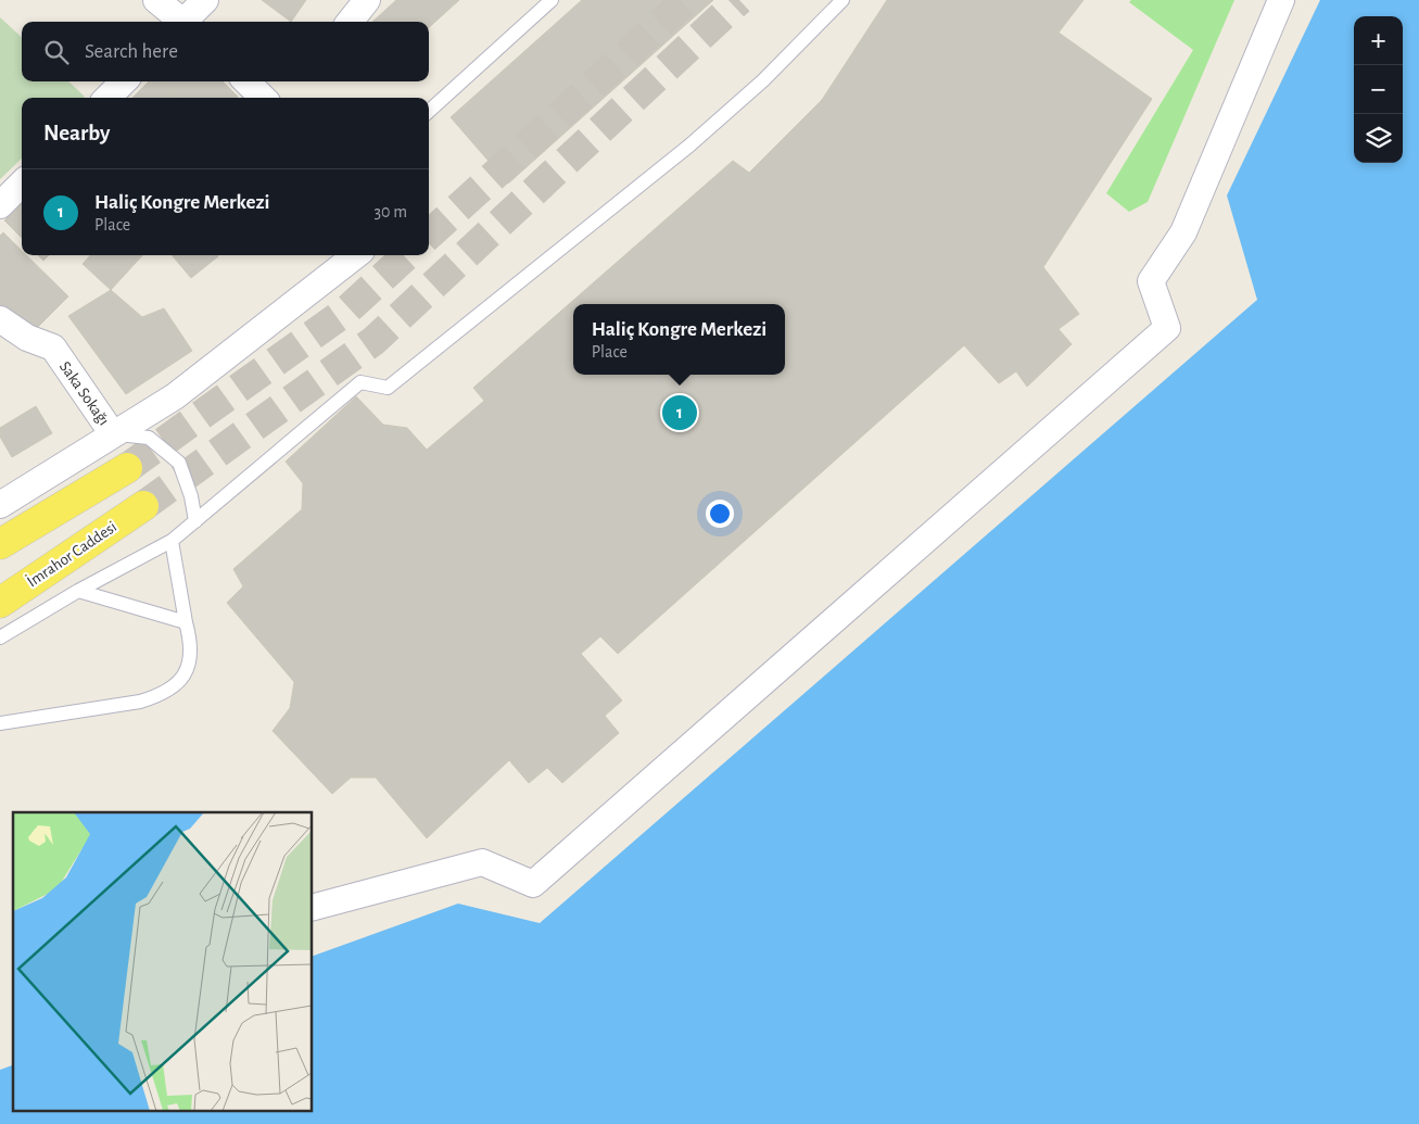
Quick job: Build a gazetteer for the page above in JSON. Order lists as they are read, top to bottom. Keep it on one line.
{"streets":{"main road":["İmrahor Caddesi"],"street":["Saka Sokağı"]},"page":{"map_buttons":["+","−"],"search":"Search here","heading":"Nearby","list":[{"mark":"1","name":"Haliç Kongre Merkezi","note":"Place","value":"30 m"}],"popup":["Haliç Kongre Merkezi","Place"],"pins":"1"}}
